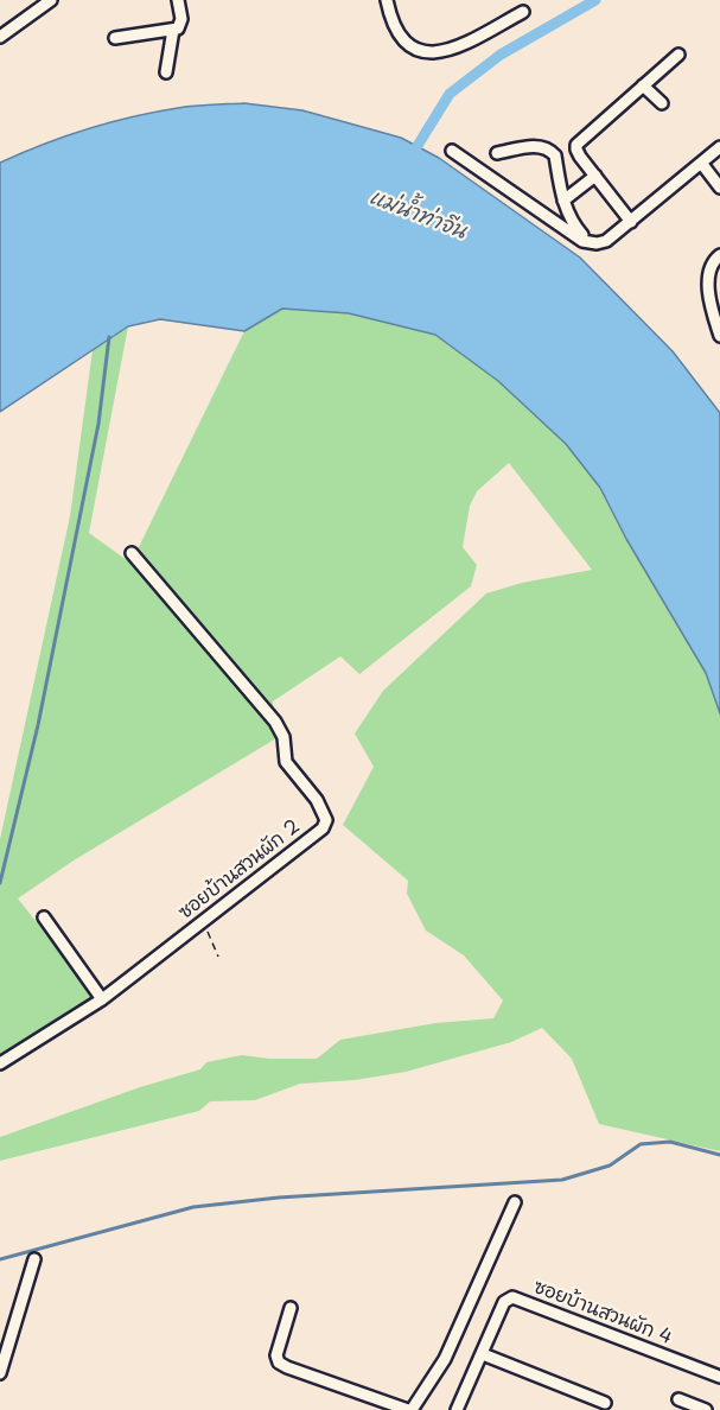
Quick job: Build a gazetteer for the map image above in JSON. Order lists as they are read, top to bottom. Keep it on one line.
{"streets":{"street":["ซอยบ้านสวนผัก 2","ซอยบ้านสวนผัก 4"]},"water":["แม่น้ำท่าจีน"]}
